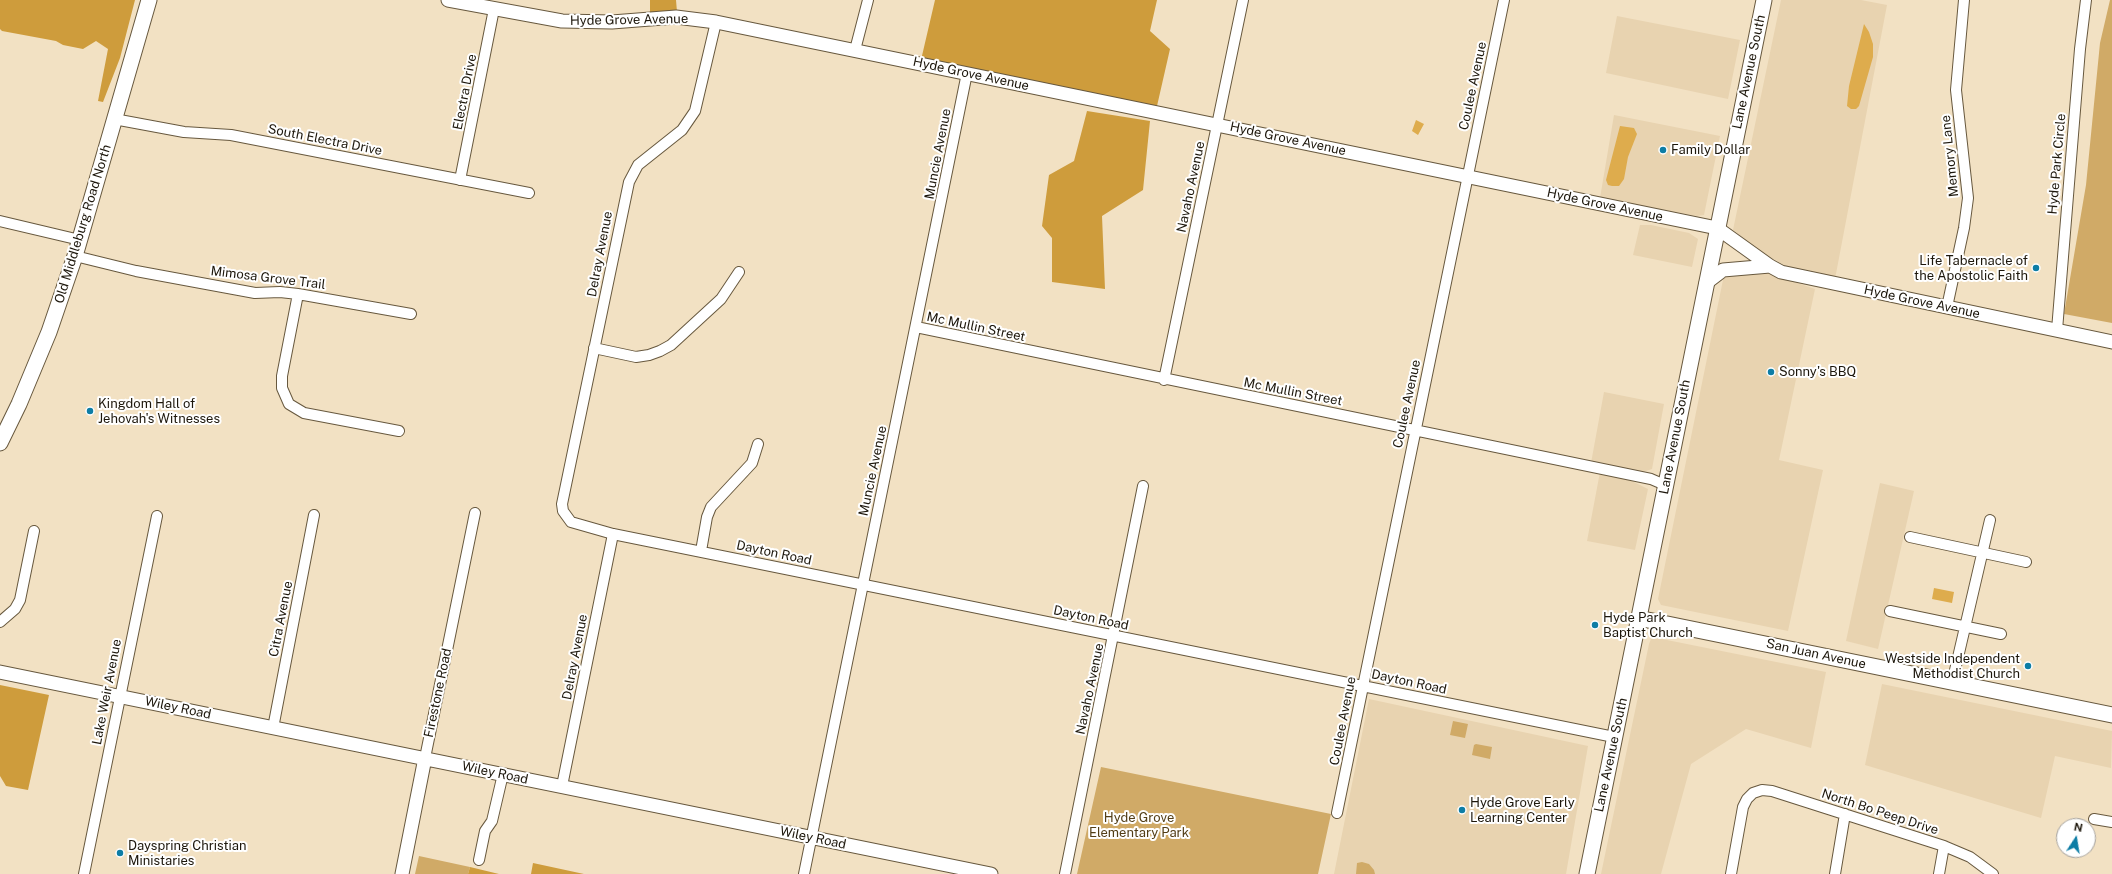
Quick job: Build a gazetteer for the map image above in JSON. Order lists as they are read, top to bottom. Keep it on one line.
{"streets":{"main road":["Lane Avenue South","Old Middleburg Road North","San Juan Avenue"],"street":["Hyde Grove Avenue","Coulee Avenue","Electra Drive","South Electra Drive","Muncie Avenue","Memory Lane","Hyde Park Circle","Navaho Avenue","Delray Avenue","Mimosa Grove Trail","Mc Mullin Street","Dayton Road","Citra Avenue","Lake Weir Avenue","Firestone Road","Wiley Road","North Bo Peep Drive"]},"crossings":[["Hyde Grove Avenue","Lane Avenue South"],["Hyde Grove Avenue","Coulee Avenue"],["Hyde Grove Avenue","Electra Drive"],["Hyde Grove Avenue","Muncie Avenue"],["Hyde Grove Avenue","Memory Lane"],["Hyde Grove Avenue","Hyde Park Circle"],["Hyde Grove Avenue","Navaho Avenue"],["Hyde Grove Avenue","Delray Avenue"],["Lane Avenue South","Mc Mullin Street"],["Lane Avenue South","Dayton Road"],["Lane Avenue South","San Juan Avenue"],["Coulee Avenue","Mc Mullin Street"],["Coulee Avenue","Dayton Road"],["Electra Drive","South Electra Drive"],["South Electra Drive","Old Middleburg Road North"],["Muncie Avenue","Mc Mullin Street"],["Muncie Avenue","Dayton Road"],["Muncie Avenue","Wiley Road"],["Navaho Avenue","Mc Mullin Street"],["Navaho Avenue","Dayton Road"],["Old Middleburg Road North","Mimosa Grove Trail"],["Delray Avenue","Dayton Road"],["Delray Avenue","Wiley Road"],["Citra Avenue","Wiley Road"],["Lake Weir Avenue","Wiley Road"],["Firestone Road","Wiley Road"]],"parks":["Hyde Grove Elementary Park"],"places":["Family Dollar","Life Tabernacle of the Apostolic Faith","Sonny's BBQ","Kingdom Hall of Jehovah's Witnesses","Hyde Park Baptist Church","Westside Independent Methodist Church","Hyde Grove Early Learning Center","Dayspring Christian Ministaries"],"north":"top"}
